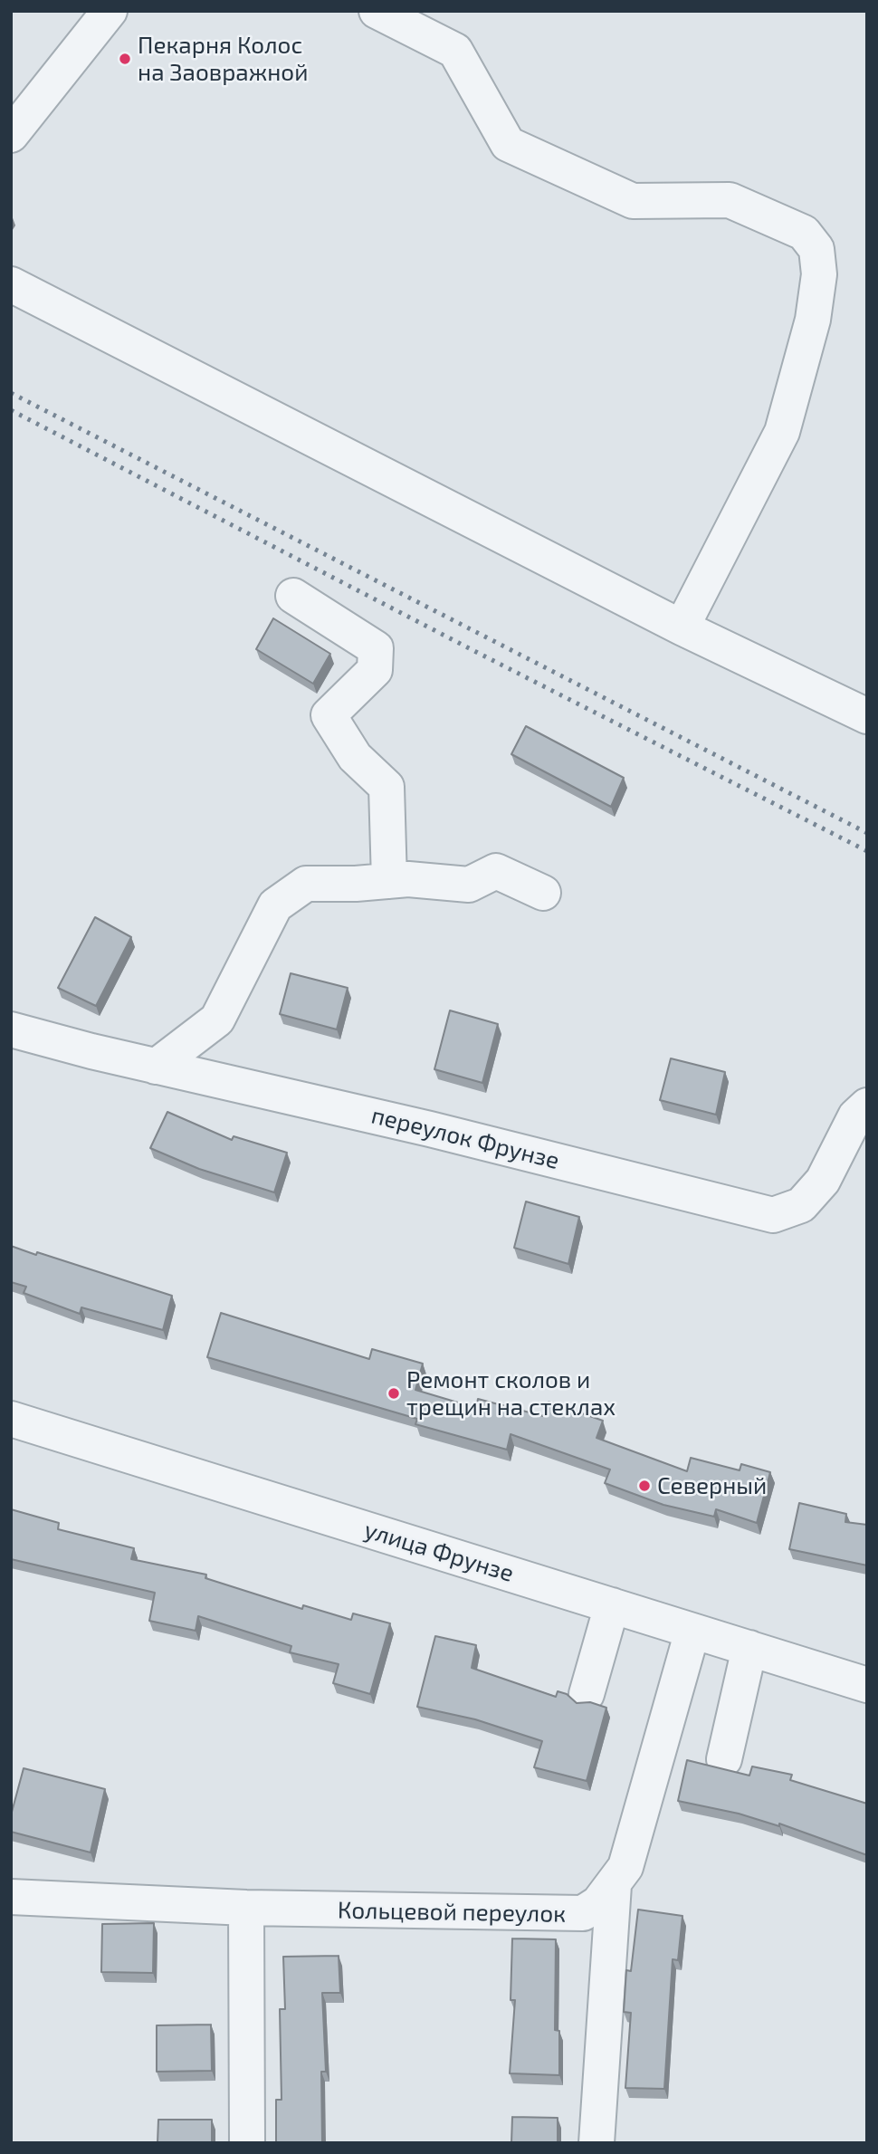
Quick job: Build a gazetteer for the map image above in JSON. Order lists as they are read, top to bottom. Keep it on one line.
{"streets":{"street":["переулок Фрунзе","улица Фрунзе","Кольцевой переулок"]},"crossings":[["улица Фрунзе","Кольцевой переулок"]],"places":["Пекарня Колос на Заовражной","Ремонт сколов и трещин на стеклах","Северный"]}
